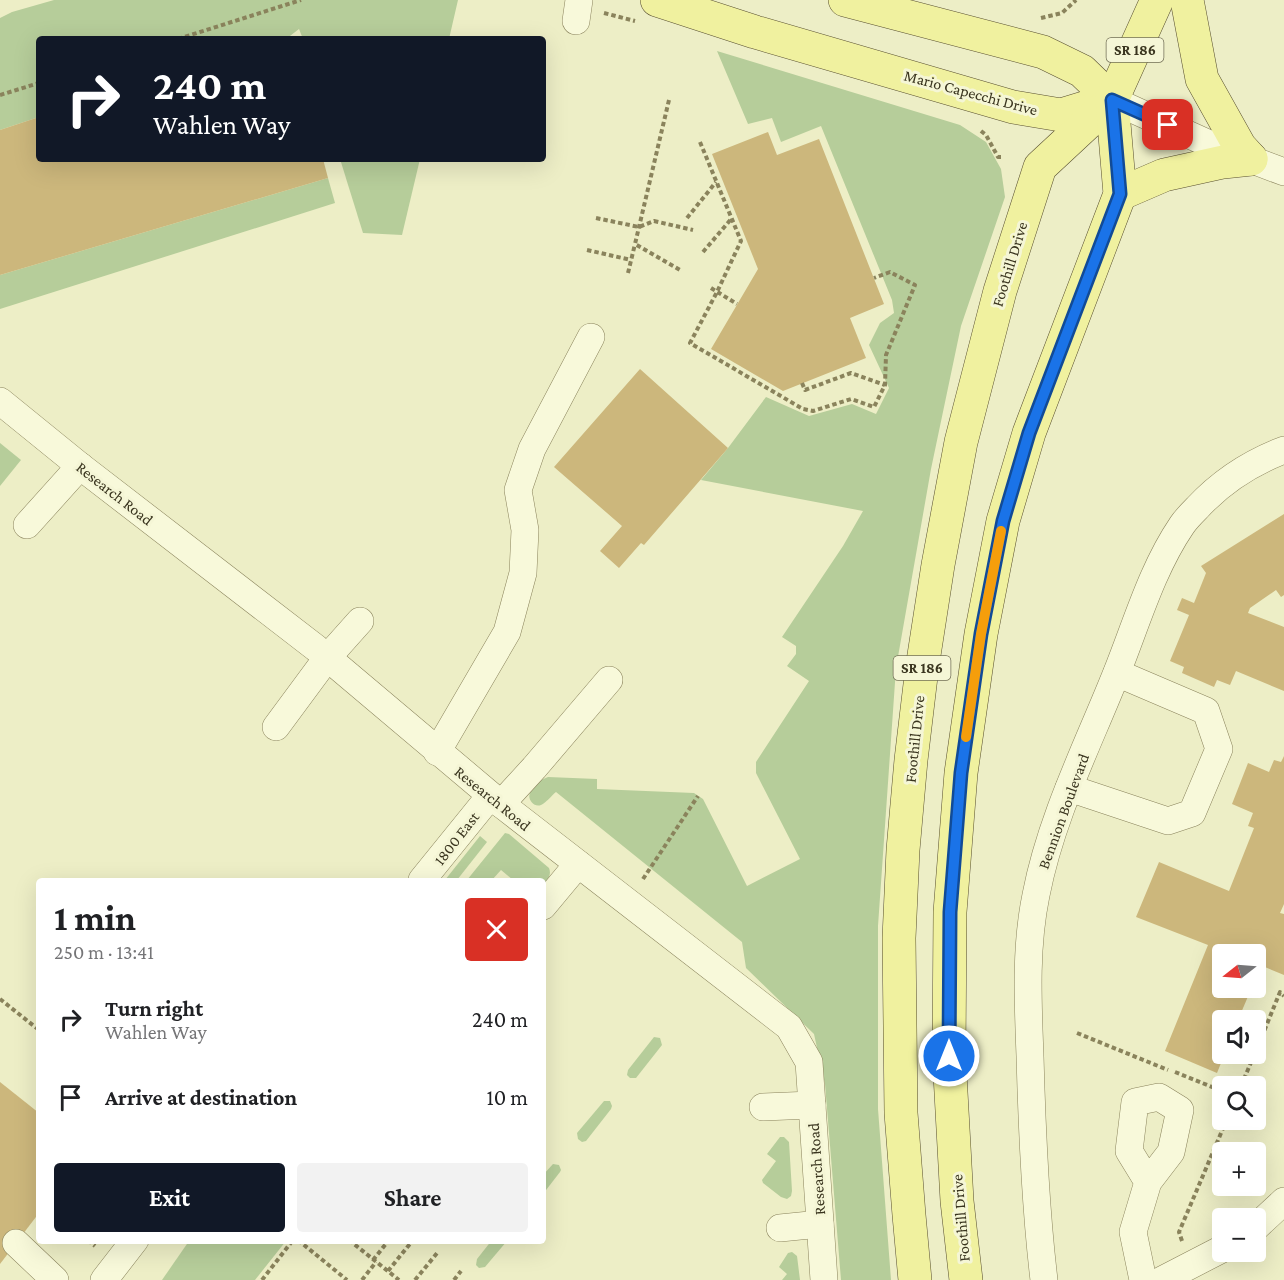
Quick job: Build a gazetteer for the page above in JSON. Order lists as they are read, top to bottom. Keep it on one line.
{"streets":{"main road":["SR 186","Mario Capecchi Drive","Foothill Drive"],"street":["Research Road","Bennion Boulevard","1800 East"]},"crossings":[["Mario Capecchi Drive","Foothill Drive"],["Research Road","1800 East"]],"north":"left","page":{"turn":["240 m","Wahlen Way"],"heading":["1 min","250 m · 13:41"],"map_buttons":["+","−"],"list":[{"name":"Turn right","note":"Wahlen Way","value":"240 m"},{"name":"Arrive at destination","value":"10 m"}],"buttons":["Exit","Share"]}}
